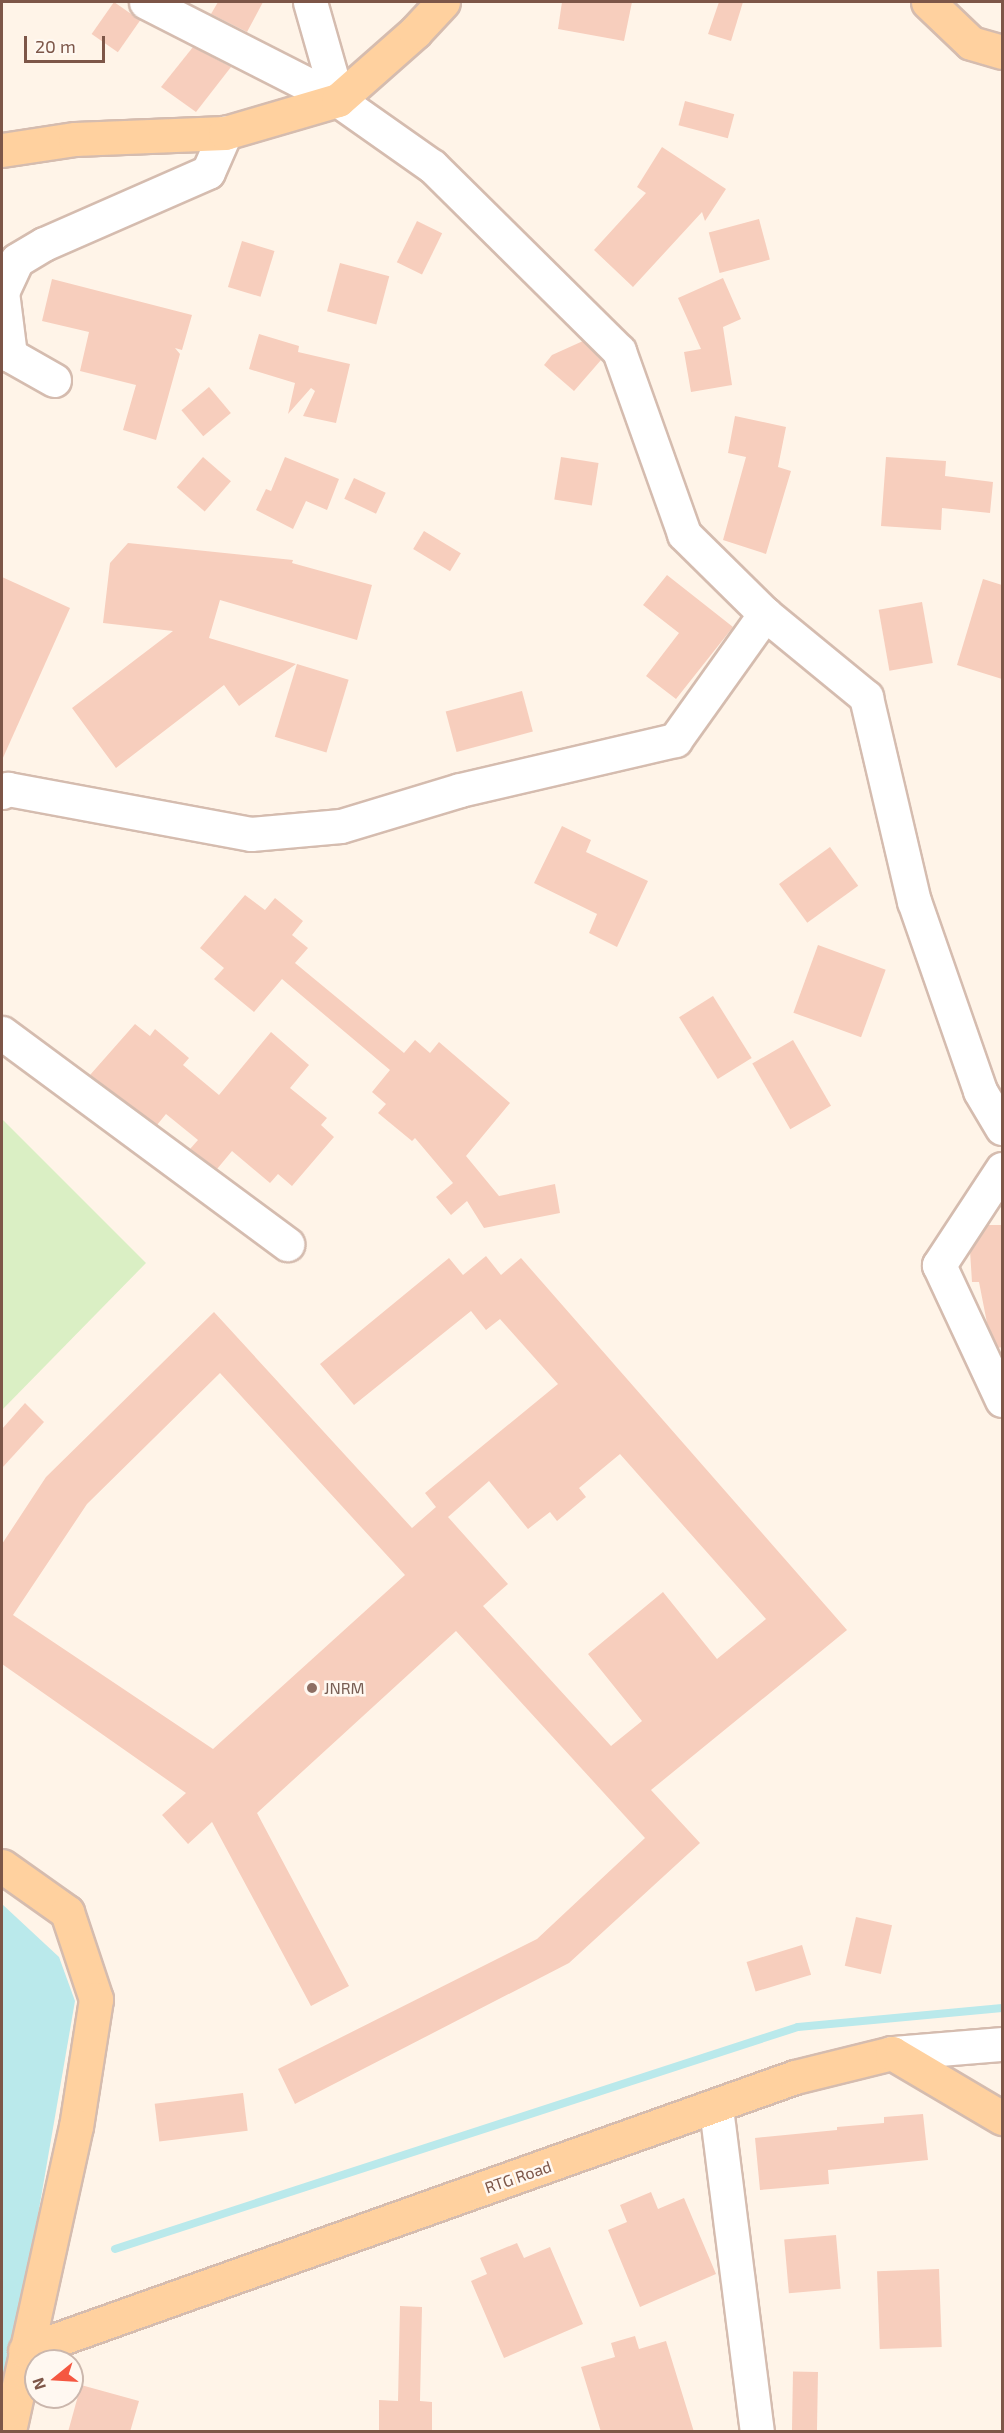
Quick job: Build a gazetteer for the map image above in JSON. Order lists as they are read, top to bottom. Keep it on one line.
{"streets":{"main road":["RTG Road"]},"places":["JNRM"],"scale_bar":"20 m","north":"left"}
